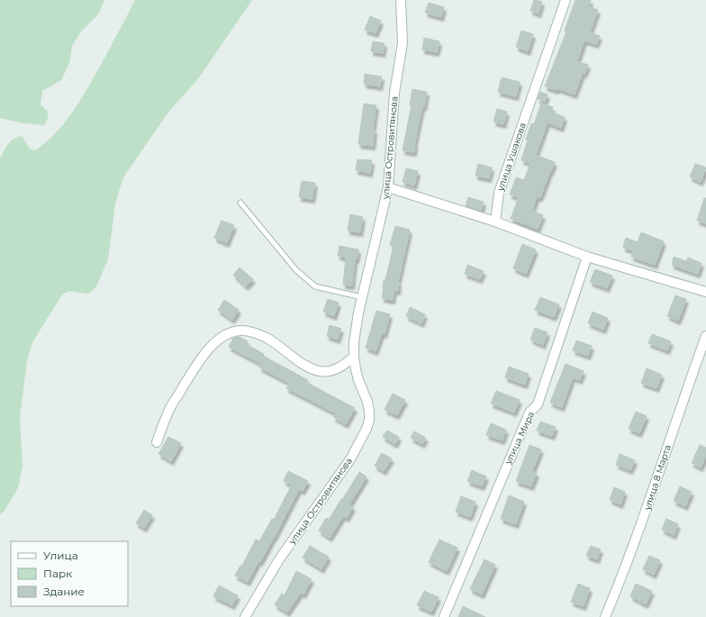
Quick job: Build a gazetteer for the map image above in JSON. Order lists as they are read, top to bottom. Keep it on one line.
{"streets":{"street":["улица Островитянова","улица Ушакова","улица Мира","улица 8 Марта"]},"legend":["Улица","Парк","Здание"]}
